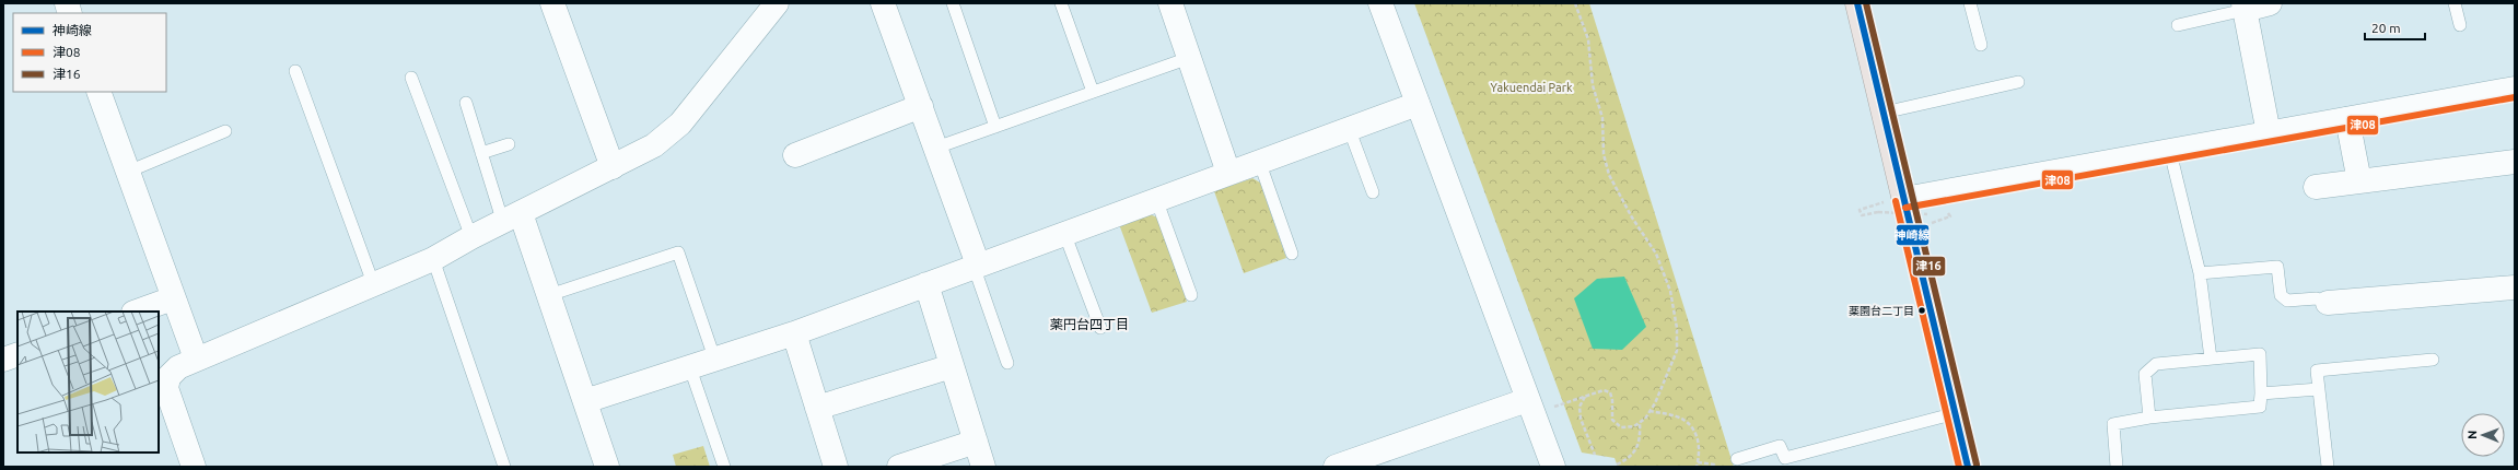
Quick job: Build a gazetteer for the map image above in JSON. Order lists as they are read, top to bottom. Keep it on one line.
{"districts":["薬円台四丁目"],"parks":["Yakuendai Park"],"places":["薬園台二丁目"],"lines":["transit line 神崎線","transit line 津16","transit line 津08"],"legend":["神崎線","津08","津16"],"scale_bar":"20 m","north":"left"}
